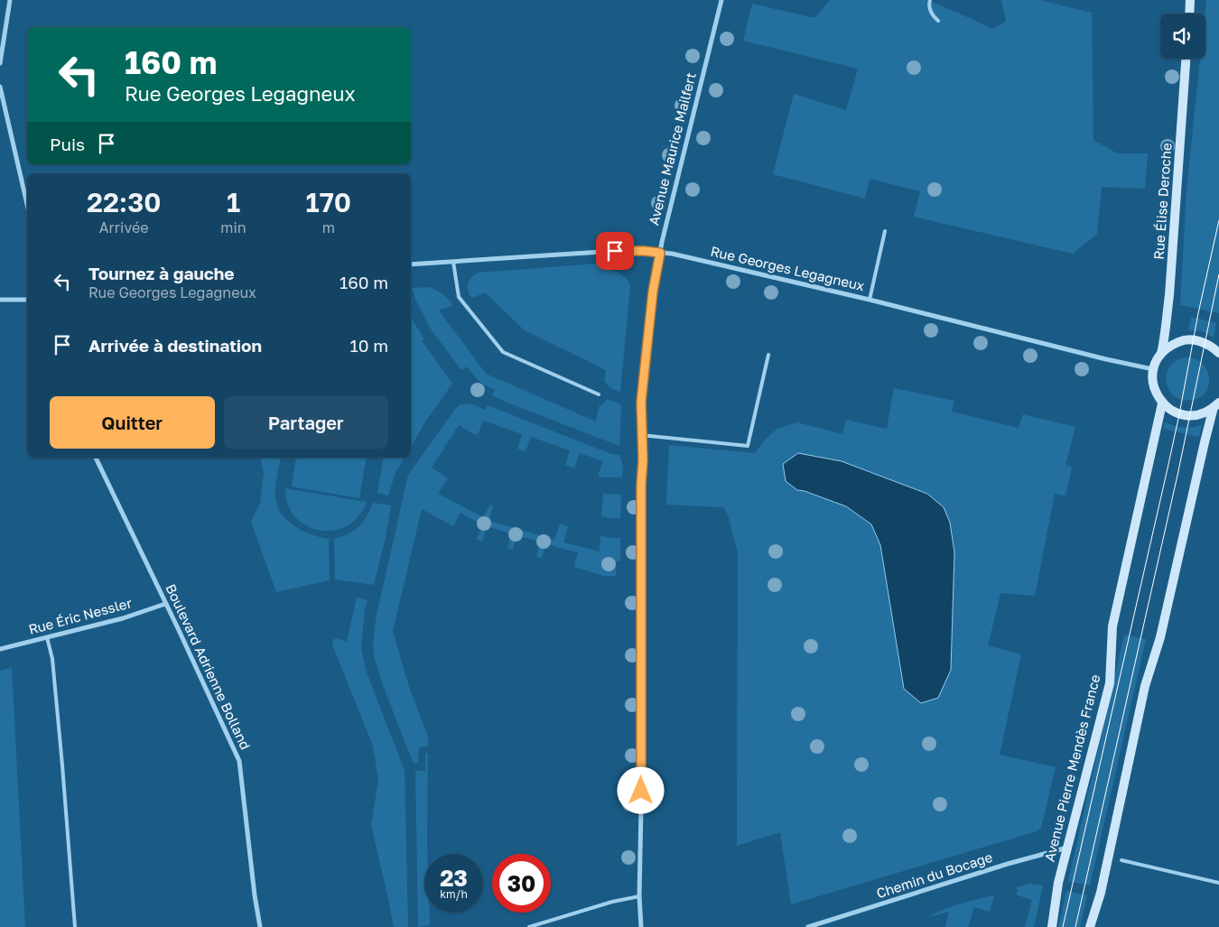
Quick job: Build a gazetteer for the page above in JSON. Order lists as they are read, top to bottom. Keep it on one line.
{"streets":{"main road":["Rue Élise Deroche","Avenue Pierre Mendès France"],"street":["Avenue Maurice Mailfert","Rue Georges Legagneux","Rue Éric Nessler","Boulevard Adrienne Bolland","Chemin du Bocage"]},"crossings":[["Avenue Maurice Mailfert","Rue Georges Legagneux"],["Rue Éric Nessler","Boulevard Adrienne Bolland"],["Avenue Pierre Mendès France","Chemin du Bocage"]],"page":{"turn":["160 m","Rue Georges Legagneux"],"then":"Puis","eta":["22:30","Arrivée","1","min","170","m"],"list":[{"name":"Tournez à gauche","note":"Rue Georges Legagneux","value":"160 m"},{"name":"Arrivée à destination","value":"10 m"}],"buttons":["Quitter","Partager"],"speed":"23 km/h","limit":"30"}}
